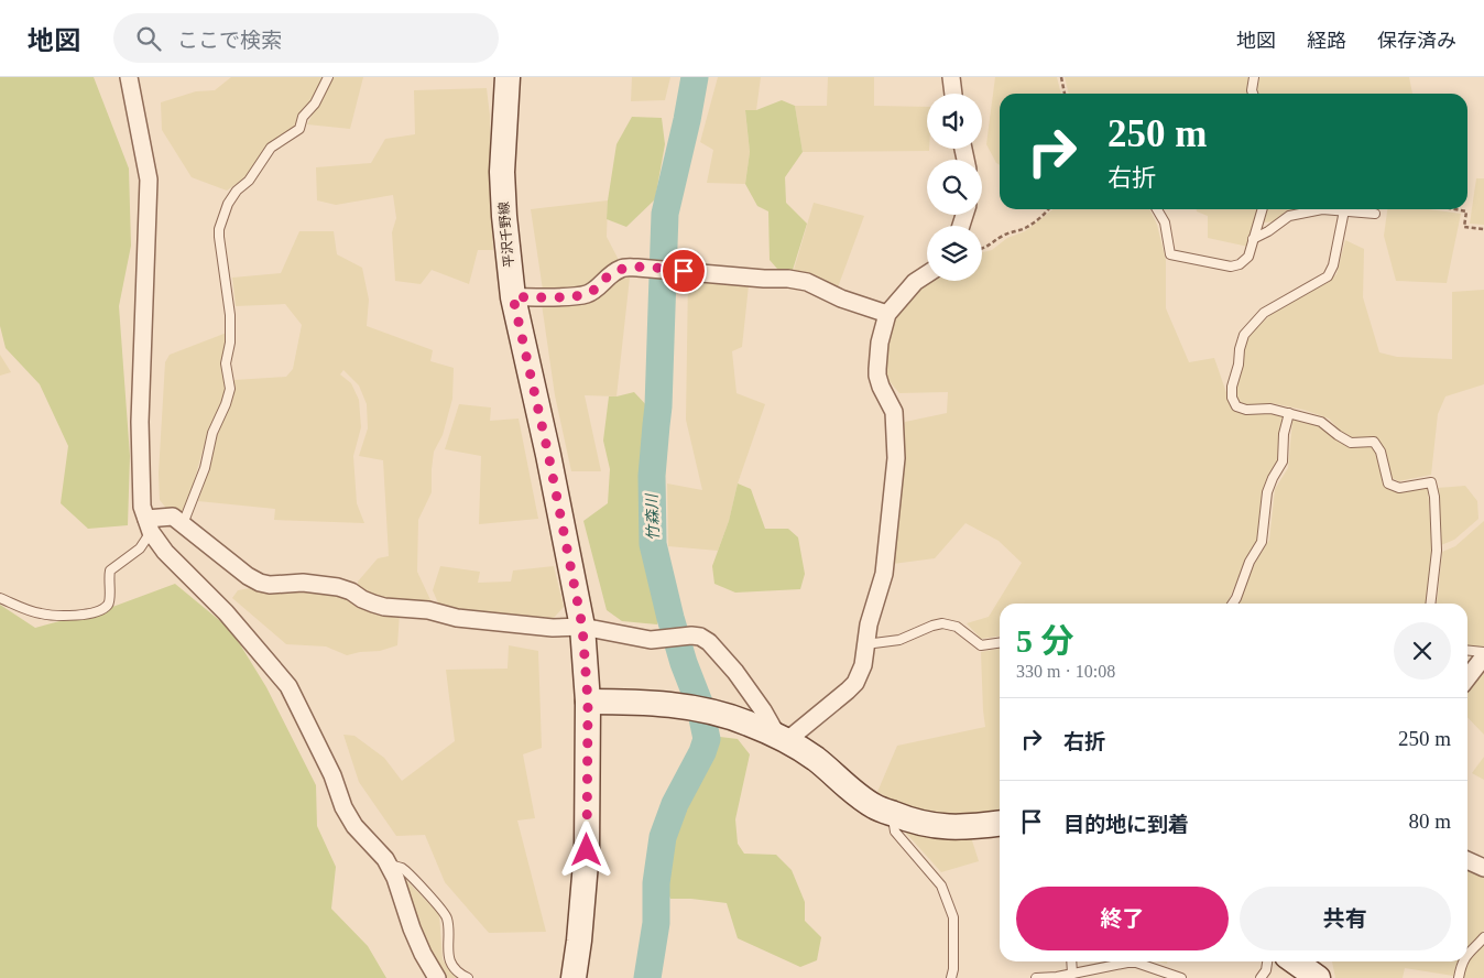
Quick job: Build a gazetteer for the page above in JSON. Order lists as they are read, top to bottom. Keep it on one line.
{"streets":{"main road":["平沢千野線"]},"water":["竹森川"],"page":{"header":"地図","search":"ここで検索","nav":["地図","経路","保存済み"],"turn":["250 m","右折"],"heading":["5 分","330 m · 10:08"],"list":[{"name":"右折","value":"250 m"},{"name":"目的地に到着","value":"80 m"}],"buttons":["終了","共有"]}}
